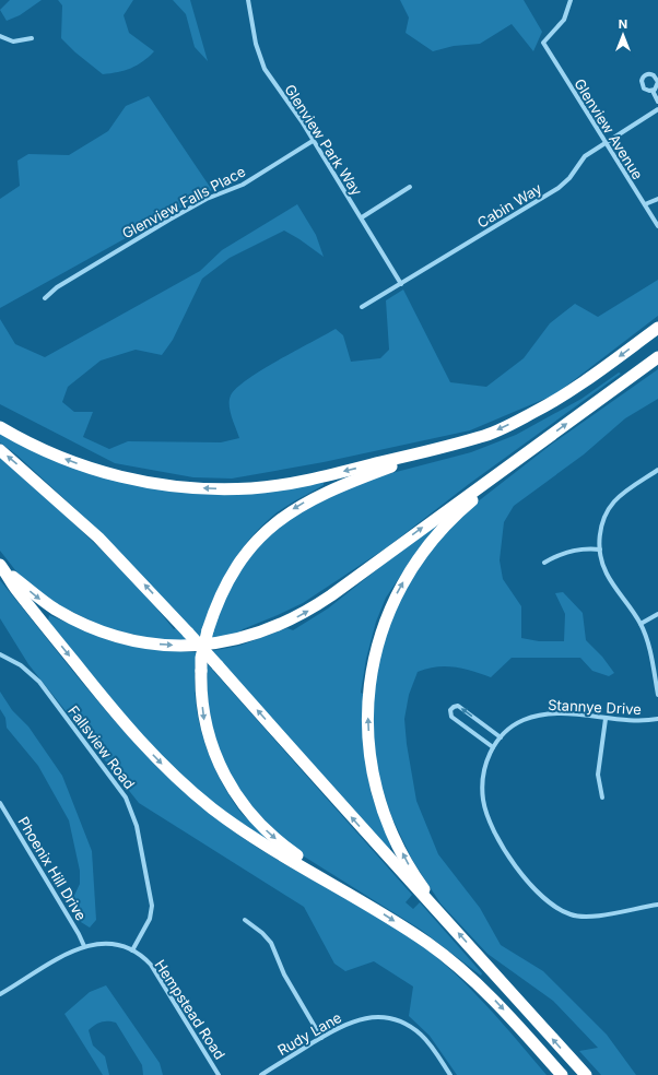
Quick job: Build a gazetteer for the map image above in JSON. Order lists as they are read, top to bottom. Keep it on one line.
{"streets":{"street":["Glenview Avenue","Glenview Park Way","Glenview Falls Place","Cabin Way","Stannye Drive","Fallsview Road","Phoenix Hill Drive","Hempstead Road","Rudy Lane"]},"crossings":[["Glenview Avenue","Cabin Way"],["Glenview Park Way","Glenview Falls Place"],["Glenview Park Way","Cabin Way"],["Fallsview Road","Hempstead Road"],["Phoenix Hill Drive","Hempstead Road"]],"north":"top"}
